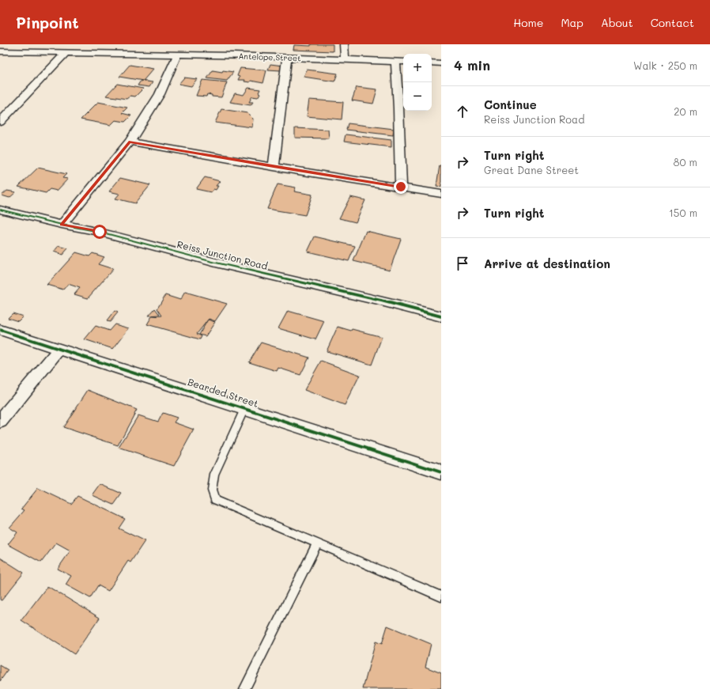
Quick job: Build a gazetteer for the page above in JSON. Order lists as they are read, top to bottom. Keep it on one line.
{"streets":{"street":["Antelope Street","Reiss Junction Road","Bearded Street"]},"page":{"header":"Pinpoint","nav":["Home","Map","About","Contact"],"heading":["4 min","Walk · 250 m"],"map_buttons":["+","−"],"list":[["Continue","Reiss Junction Road","20 m"],["Turn right","Great Dane Street","80 m"],["Turn right","150 m"],"Arrive at destination"]}}
